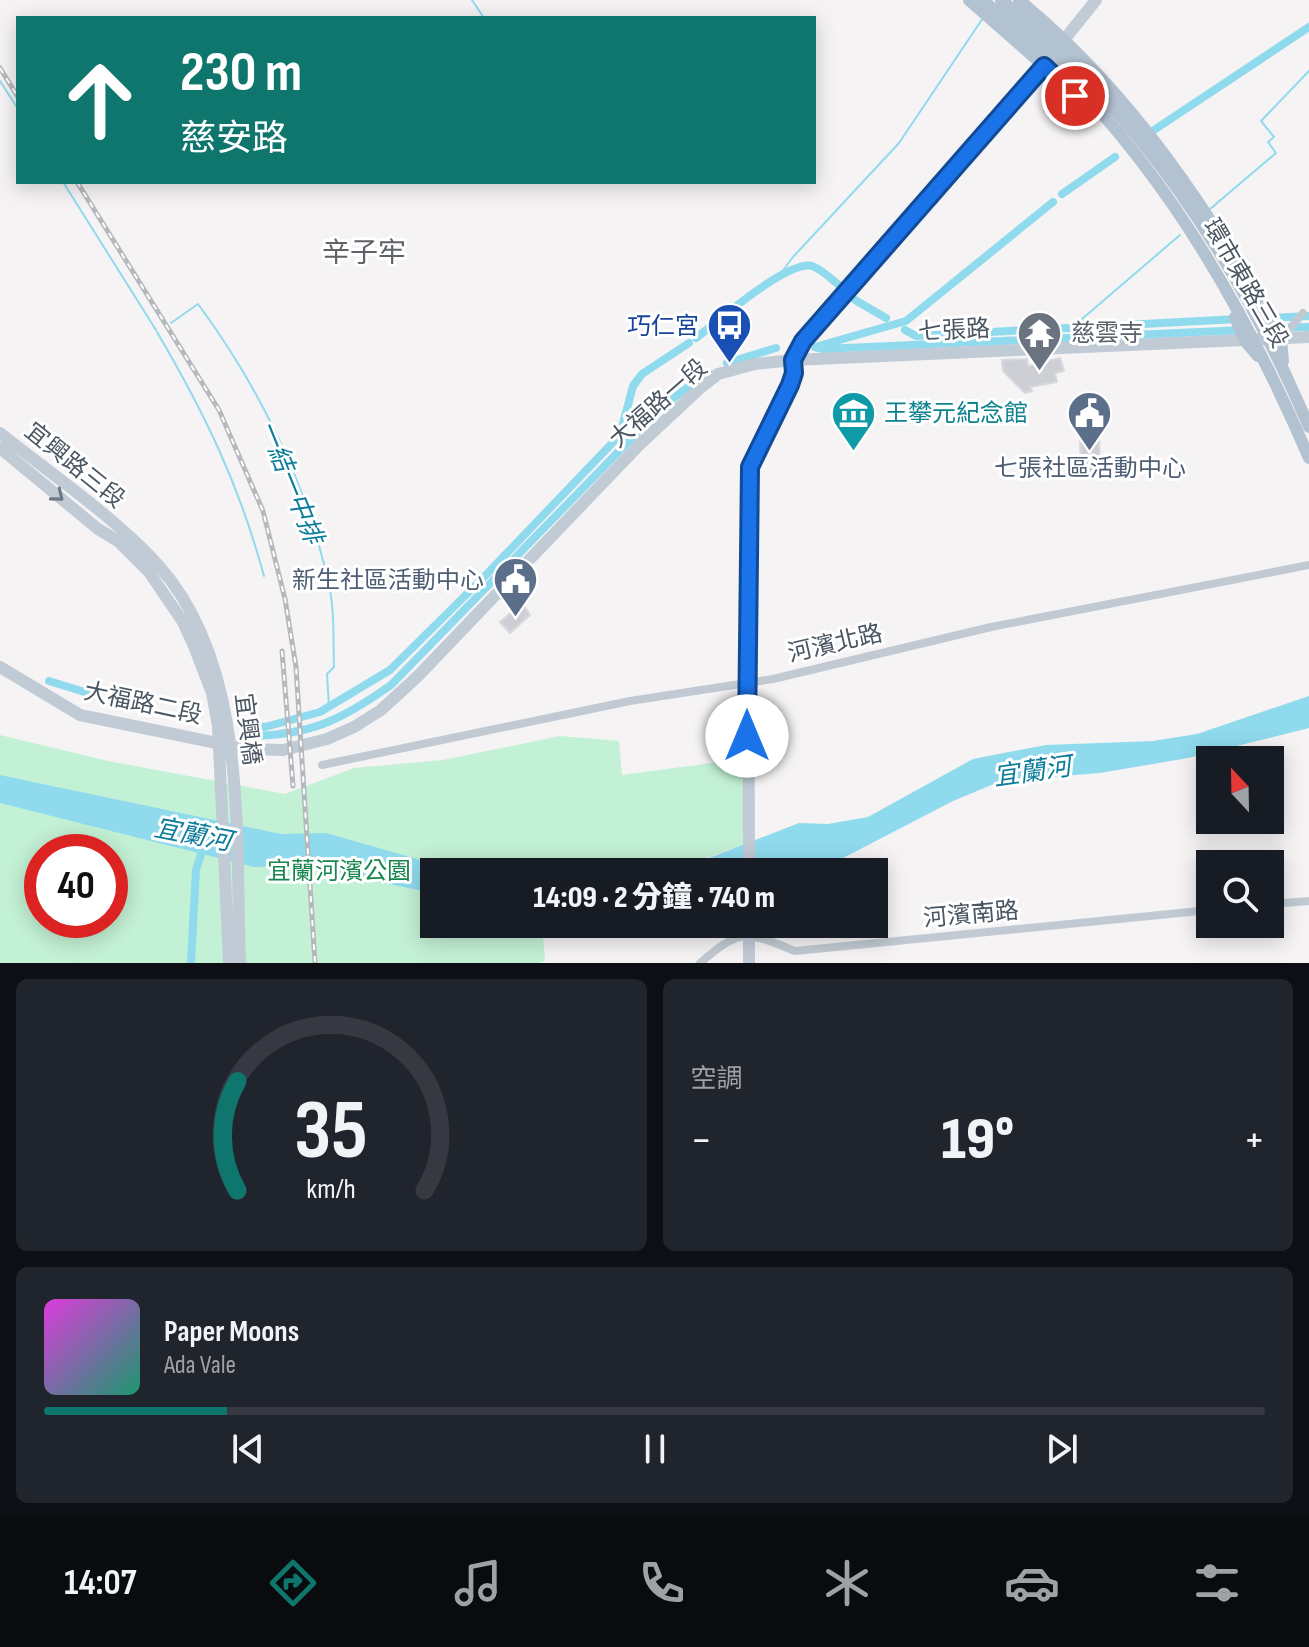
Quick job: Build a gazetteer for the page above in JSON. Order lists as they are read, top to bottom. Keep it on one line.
{"streets":{"main road":["環市東路三段"],"street":["七張路","大福路一段","宜興路三段","河濱北路","大福路二段","宜興橋","河濱南路"]},"crossings":[["環市東路三段","七張路"],["七張路","大福路一段"],["大福路一段","大福路二段"],["宜興路三段","宜興橋"]],"districts":["辛子牢"],"water":["一結一中排","宜蘭河"],"parks":["宜蘭河濱公園"],"places":{"bus stop":["巧仁宮"],"temple":["慈雲寺"],"museum":["王攀元紀念館"],"public building":["七張社區活動中心","新生社區活動中心"]},"north":"top","page":{"turn":["230 m","慈安路"],"limit":"40","trip":"14:09 · 2 分鐘 · 740 m","tile":"空調","heat":["−","19°","+"],"song":["Paper Moons","Ada Vale"],"tabs":"14:07","gauge":["35","km/h"]}}
